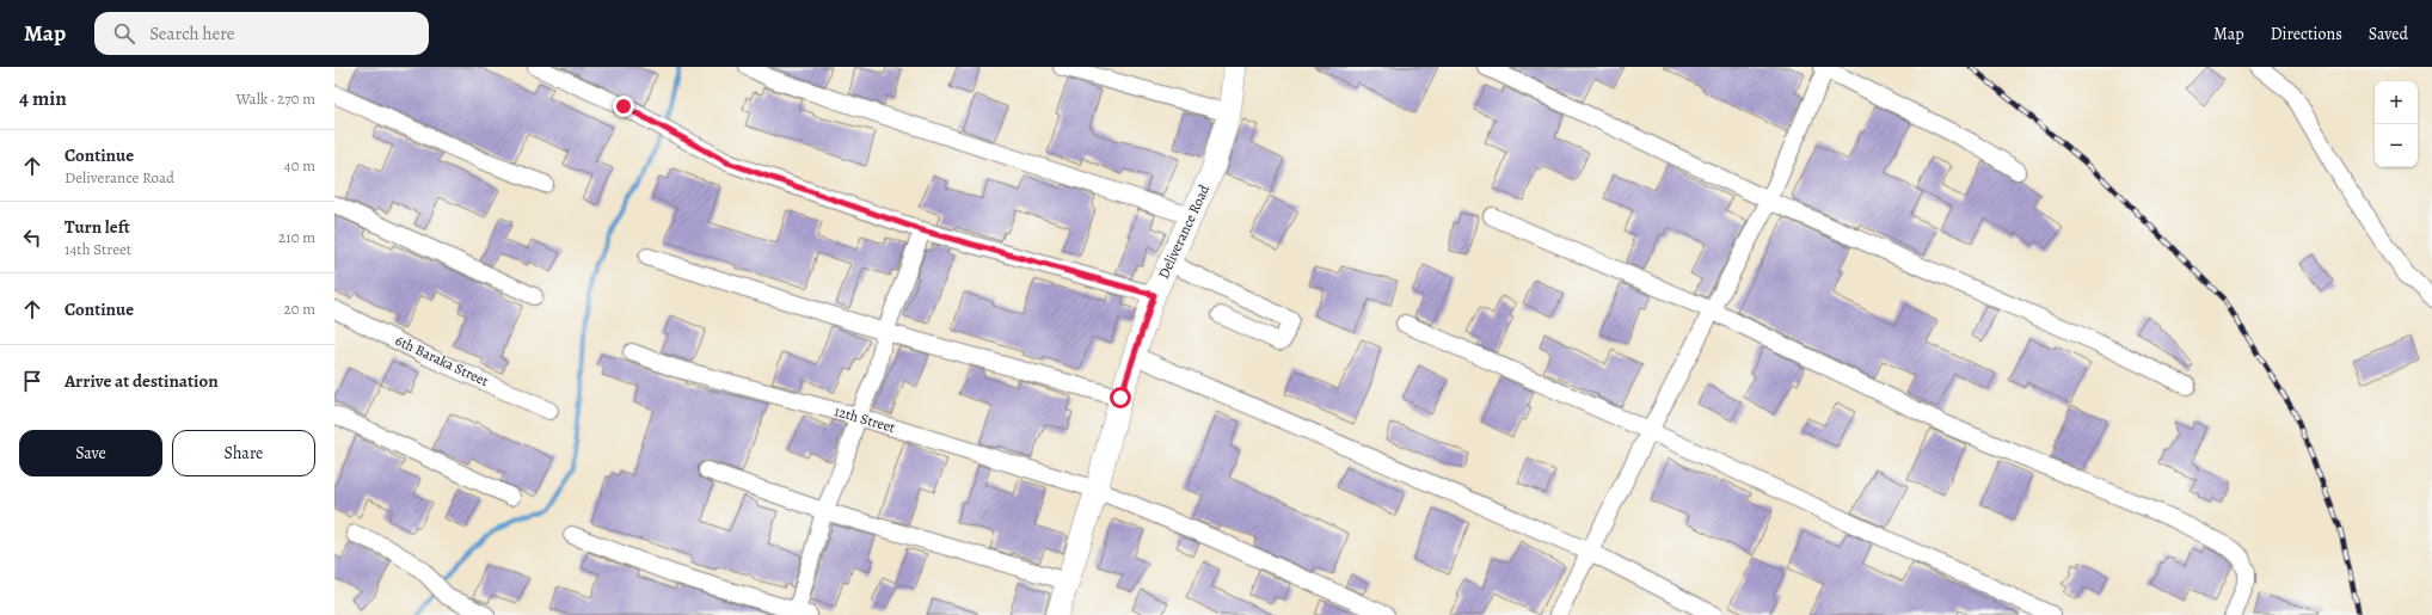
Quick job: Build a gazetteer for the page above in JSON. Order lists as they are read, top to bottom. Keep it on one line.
{"streets":{"street":["Deliverance Road","6th Baraka Street","12th Street"]},"crossings":[["Deliverance Road","12th Street"]],"page":{"header":"Map","search":"Search here","nav":["Map","Directions","Saved"],"heading":["4 min","Walk · 270 m"],"map_buttons":["+","−"],"list":[["Continue","Deliverance Road","40 m"],["Turn left","14th Street","210 m"],["Continue","20 m"],"Arrive at destination"],"buttons":["Save","Share"]}}
